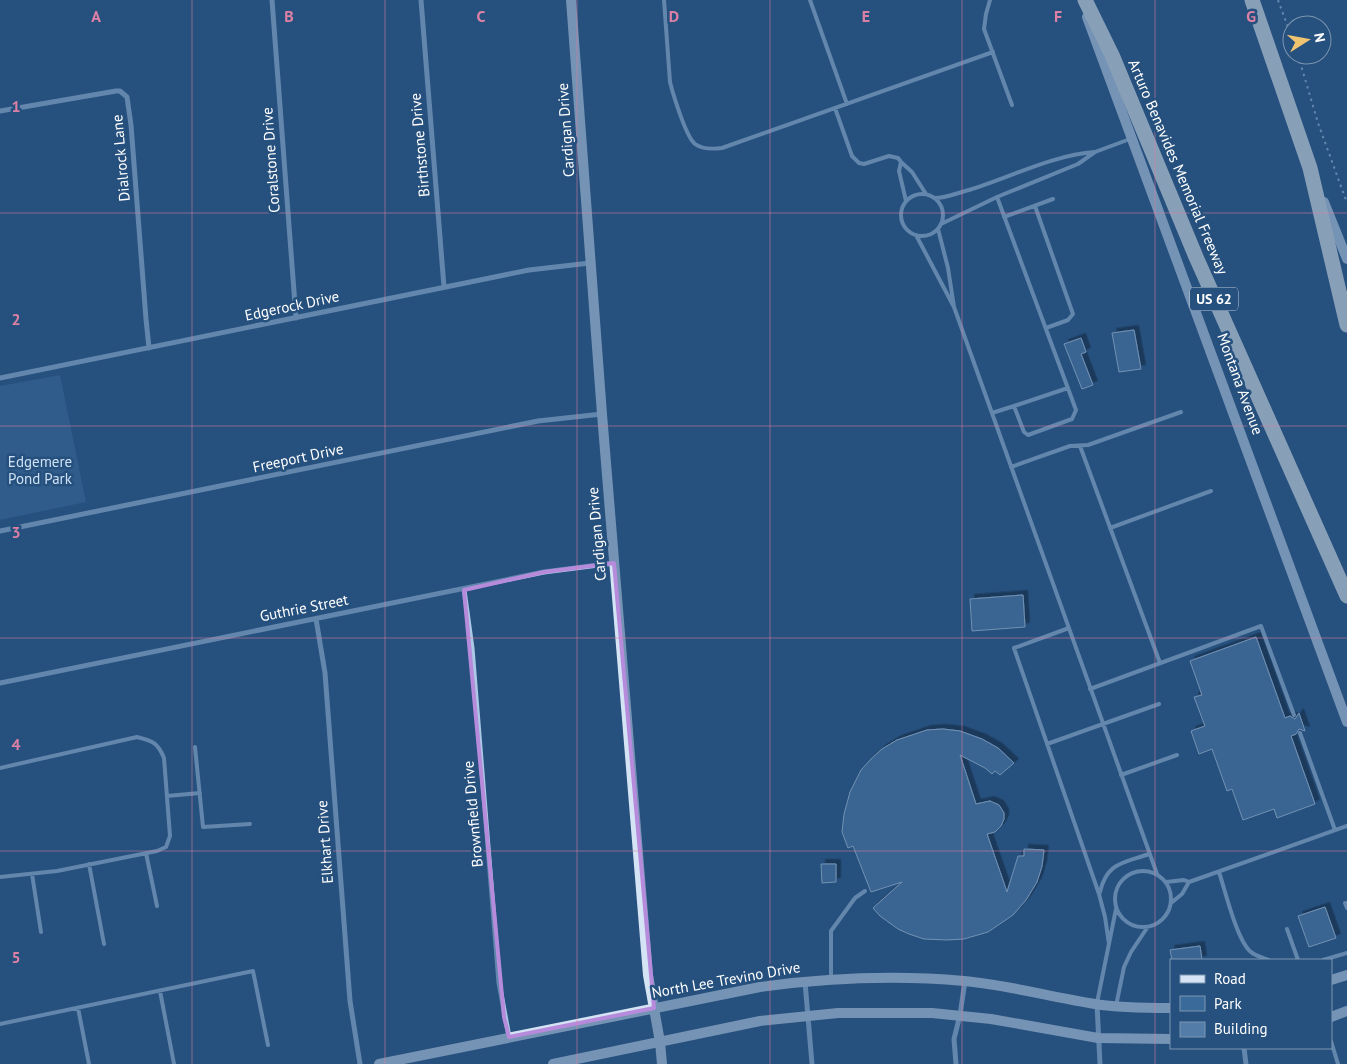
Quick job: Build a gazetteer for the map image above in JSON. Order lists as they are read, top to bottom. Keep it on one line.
{"streets":{"highway":["Arturo Benavides Memorial Freeway","US 62"],"main road":["Cardigan Drive","Montana Avenue","North Lee Trevino Drive"],"street":["Birthstone Drive","Dialrock Lane","Coralstone Drive","Edgerock Drive","Freeport Drive","Guthrie Street","Brownfield Drive","Elkhart Drive"]},"crossings":[["Cardigan Drive","Edgerock Drive"],["Cardigan Drive","Freeport Drive"],["Cardigan Drive","Guthrie Street"],["Cardigan Drive","North Lee Trevino Drive"],["Birthstone Drive","Edgerock Drive"],["Dialrock Lane","Edgerock Drive"],["Coralstone Drive","Edgerock Drive"],["Guthrie Street","Brownfield Drive"],["Guthrie Street","Elkhart Drive"],["Brownfield Drive","North Lee Trevino Drive"]],"parks":["Edgemere Pond Park"],"legend":["Road","Park","Building"],"north":"right","grid":{"columns":["A","B","C","D","E","F","G"],"rows":["1","2","3","4","5"]}}
